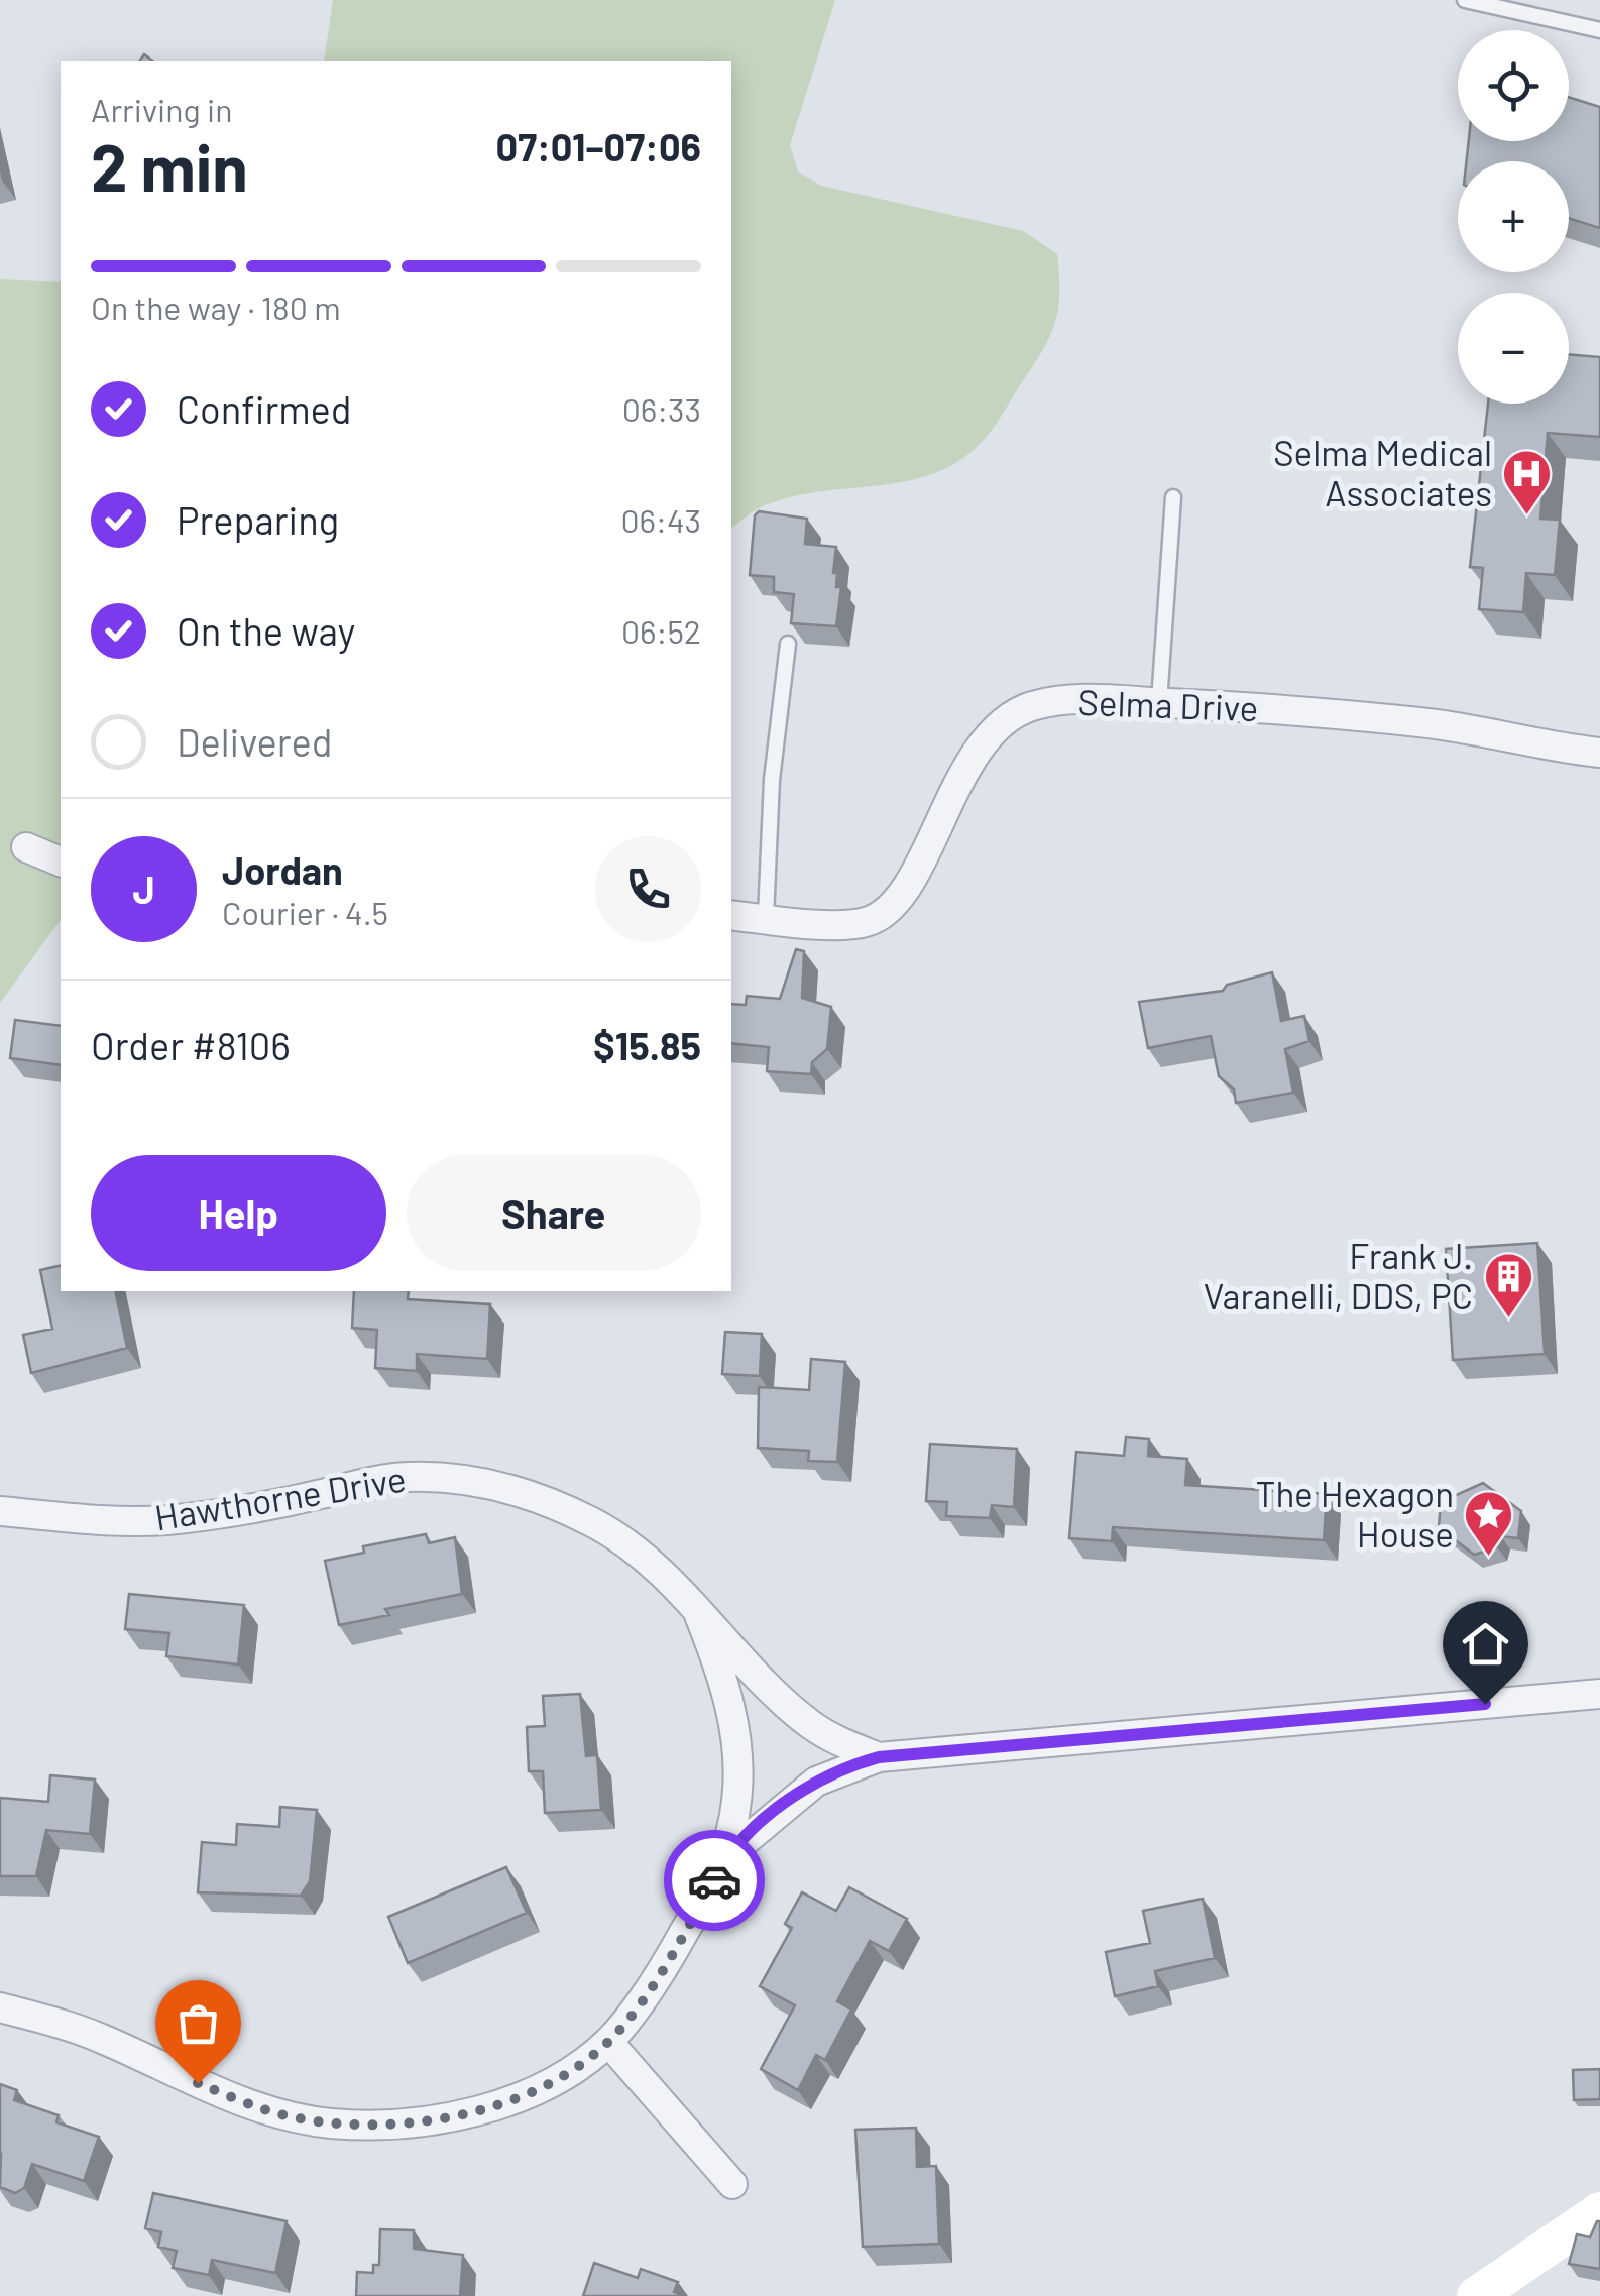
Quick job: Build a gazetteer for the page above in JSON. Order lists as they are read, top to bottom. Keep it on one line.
{"streets":{"street":["Selma Drive","Hawthorne Drive"]},"places":{"hospital":["Selma Medical Associates"],"building":["Frank J. Varanelli, DDS, PC"],"place":["The Hexagon House"]},"page":{"map_buttons":["+","−"],"heading":["2 min","Arriving in","07:01–07:06"],"panel":["Jordan","Courier · 4.5","Order #8106","$15.85"],"bar":"On the way · 180 m","list":[["Confirmed","06:33"],["Preparing","06:43"],["On the way","06:52"],"Delivered"],"round":"J","buttons":["Help","Share"]}}
